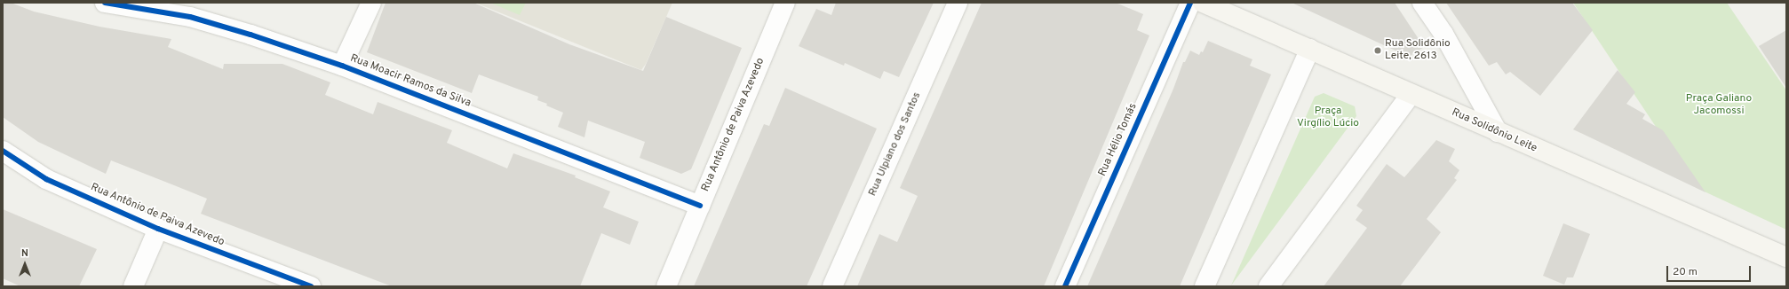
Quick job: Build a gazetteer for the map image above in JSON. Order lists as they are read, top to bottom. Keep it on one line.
{"streets":{"main road":["Rua Solidônio Leite"],"street":["Rua Moacir Ramos da Silva","Rua Antônio de Paiva Azevedo","Rua Hélio Tomás","Rua Ulpiano dos Santos"]},"crossings":[["Rua Moacir Ramos da Silva","Rua Antônio de Paiva Azevedo"]],"parks":["Praça Galiano Jacomossi","Praça Virgílio Lúcio"],"places":["Rua Solidônio Leite, 2613"],"scale_bar":"20 m","north":"top"}
